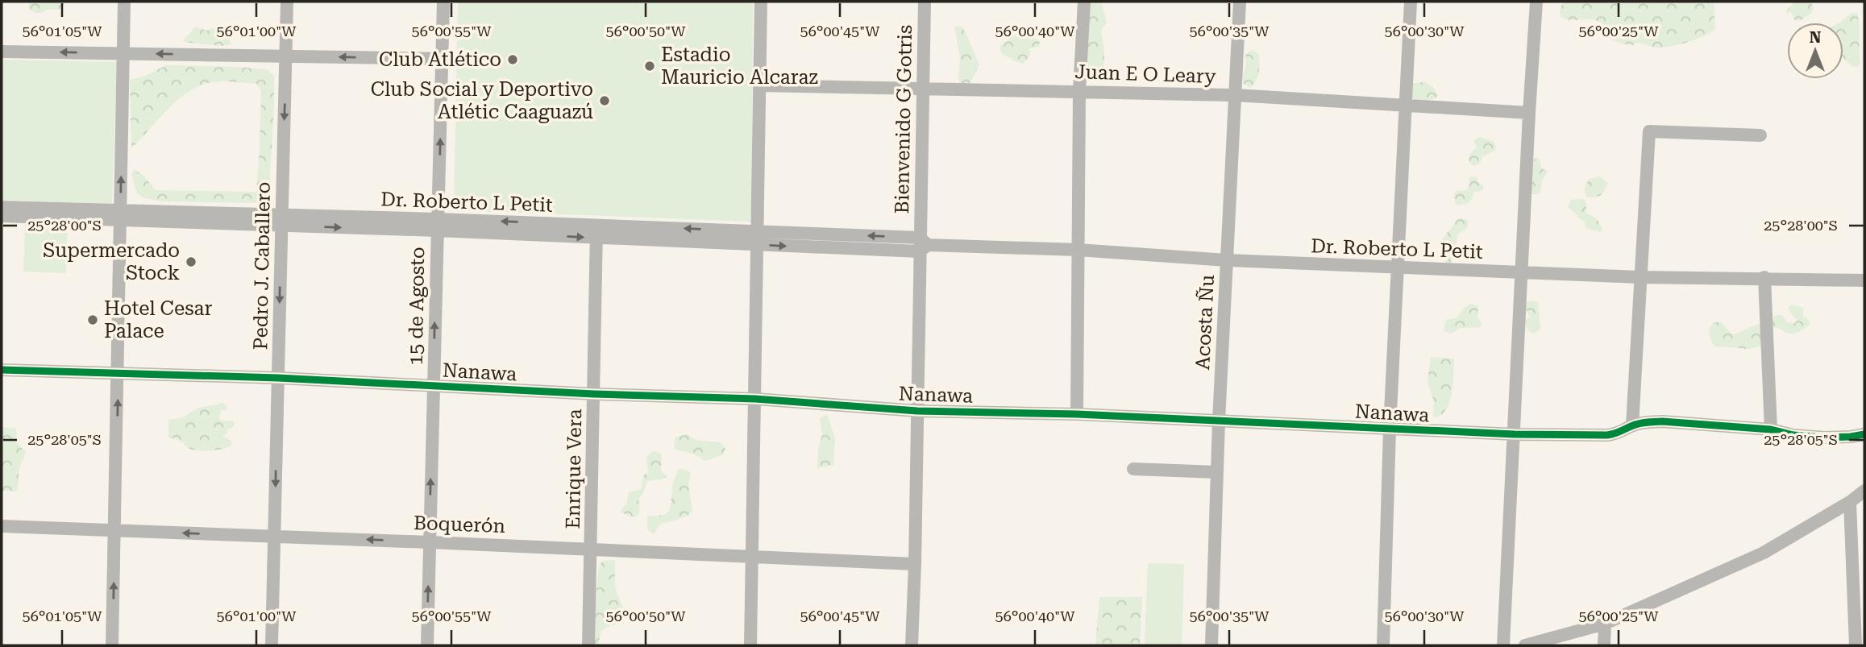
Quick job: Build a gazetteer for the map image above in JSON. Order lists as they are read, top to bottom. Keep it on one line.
{"streets":{"street":["Juan E O Leary","Bienvenido G Gotris","Dr. Roberto L Petit","Pedro J. Caballero","15 de Agosto","Acosta Ñu","Nanawa","Enrique Vera","Boquerón"]},"crossings":[["Juan E O Leary","Bienvenido G Gotris"],["Juan E O Leary","Acosta Ñu"],["Bienvenido G Gotris","Dr. Roberto L Petit"],["Bienvenido G Gotris","Nanawa"],["Bienvenido G Gotris","Boquerón"],["Dr. Roberto L Petit","Pedro J. Caballero"],["Dr. Roberto L Petit","15 de Agosto"],["Dr. Roberto L Petit","Acosta Ñu"],["Dr. Roberto L Petit","Enrique Vera"],["Pedro J. Caballero","Nanawa"],["Pedro J. Caballero","Boquerón"],["15 de Agosto","Nanawa"],["15 de Agosto","Boquerón"],["Acosta Ñu","Nanawa"],["Nanawa","Enrique Vera"],["Enrique Vera","Boquerón"]],"one_way":["Pedro J. Caballero","15 de Agosto"],"places":["Club Atlético","Estadio Mauricio Alcaraz","Club Social y Deportivo Atlétic Caaguazú","Supermercado Stock","Hotel Cesar Palace"],"north":"top","coordinates":["56°01'05\"W","56°01'00\"W","56°00'55\"W","56°00'50\"W","56°00'45\"W","56°00'40\"W","56°00'35\"W","56°00'30\"W","56°00'25\"W","25°28'00\"S","25°28'05\"S"]}
